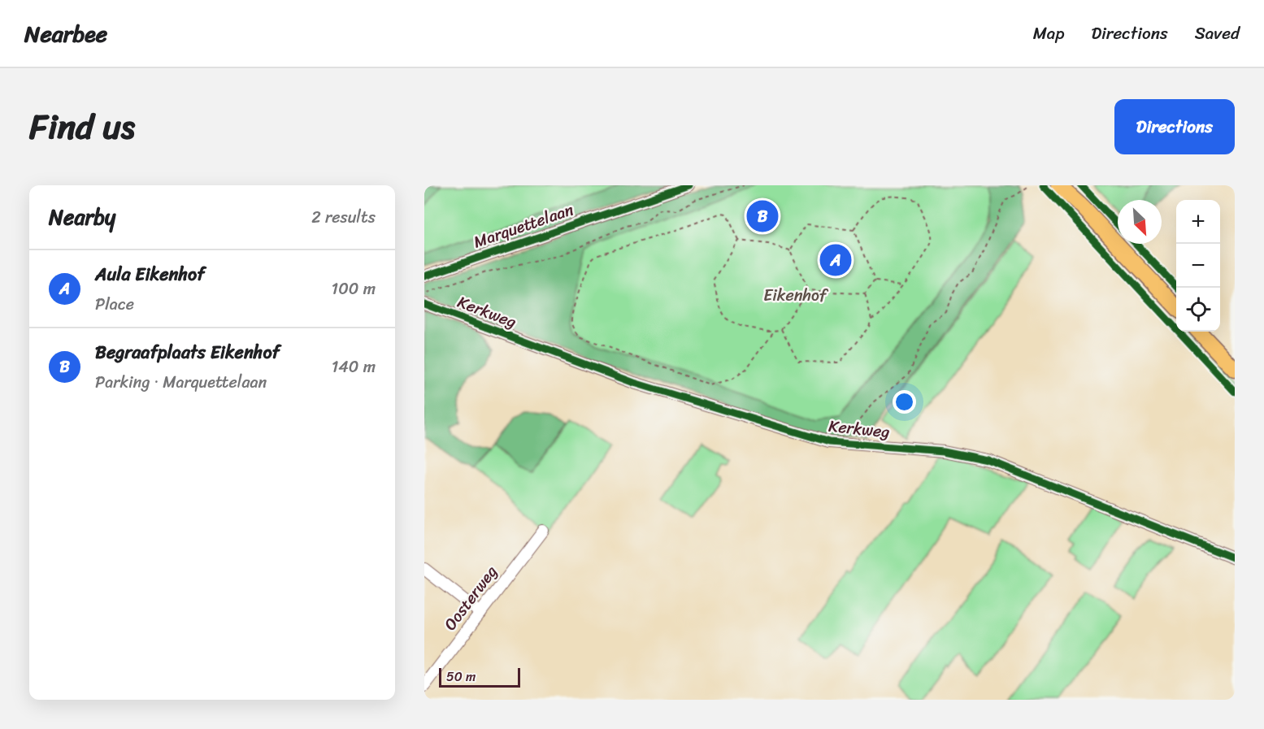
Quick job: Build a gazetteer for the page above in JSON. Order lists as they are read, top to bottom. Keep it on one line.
{"streets":{"street":["Marquettelaan","Kerkweg","Oosterweg"]},"parks":["Eikenhof"],"scale_bar":"50 m","north":"bottom right","page":{"header":"Nearbee","nav":["Map","Directions","Saved"],"title":"Find us","buttons":"Directions","heading":["Nearby","2 results"],"pins":["B","A"],"map_buttons":["+","−"],"list":[{"mark":"A","name":"Aula Eikenhof","note":"Place","value":"100 m"},{"mark":"B","name":"Begraafplaats Eikenhof","note":"Parking · Marquettelaan","value":"140 m"}],"scale":"50 m"}}
